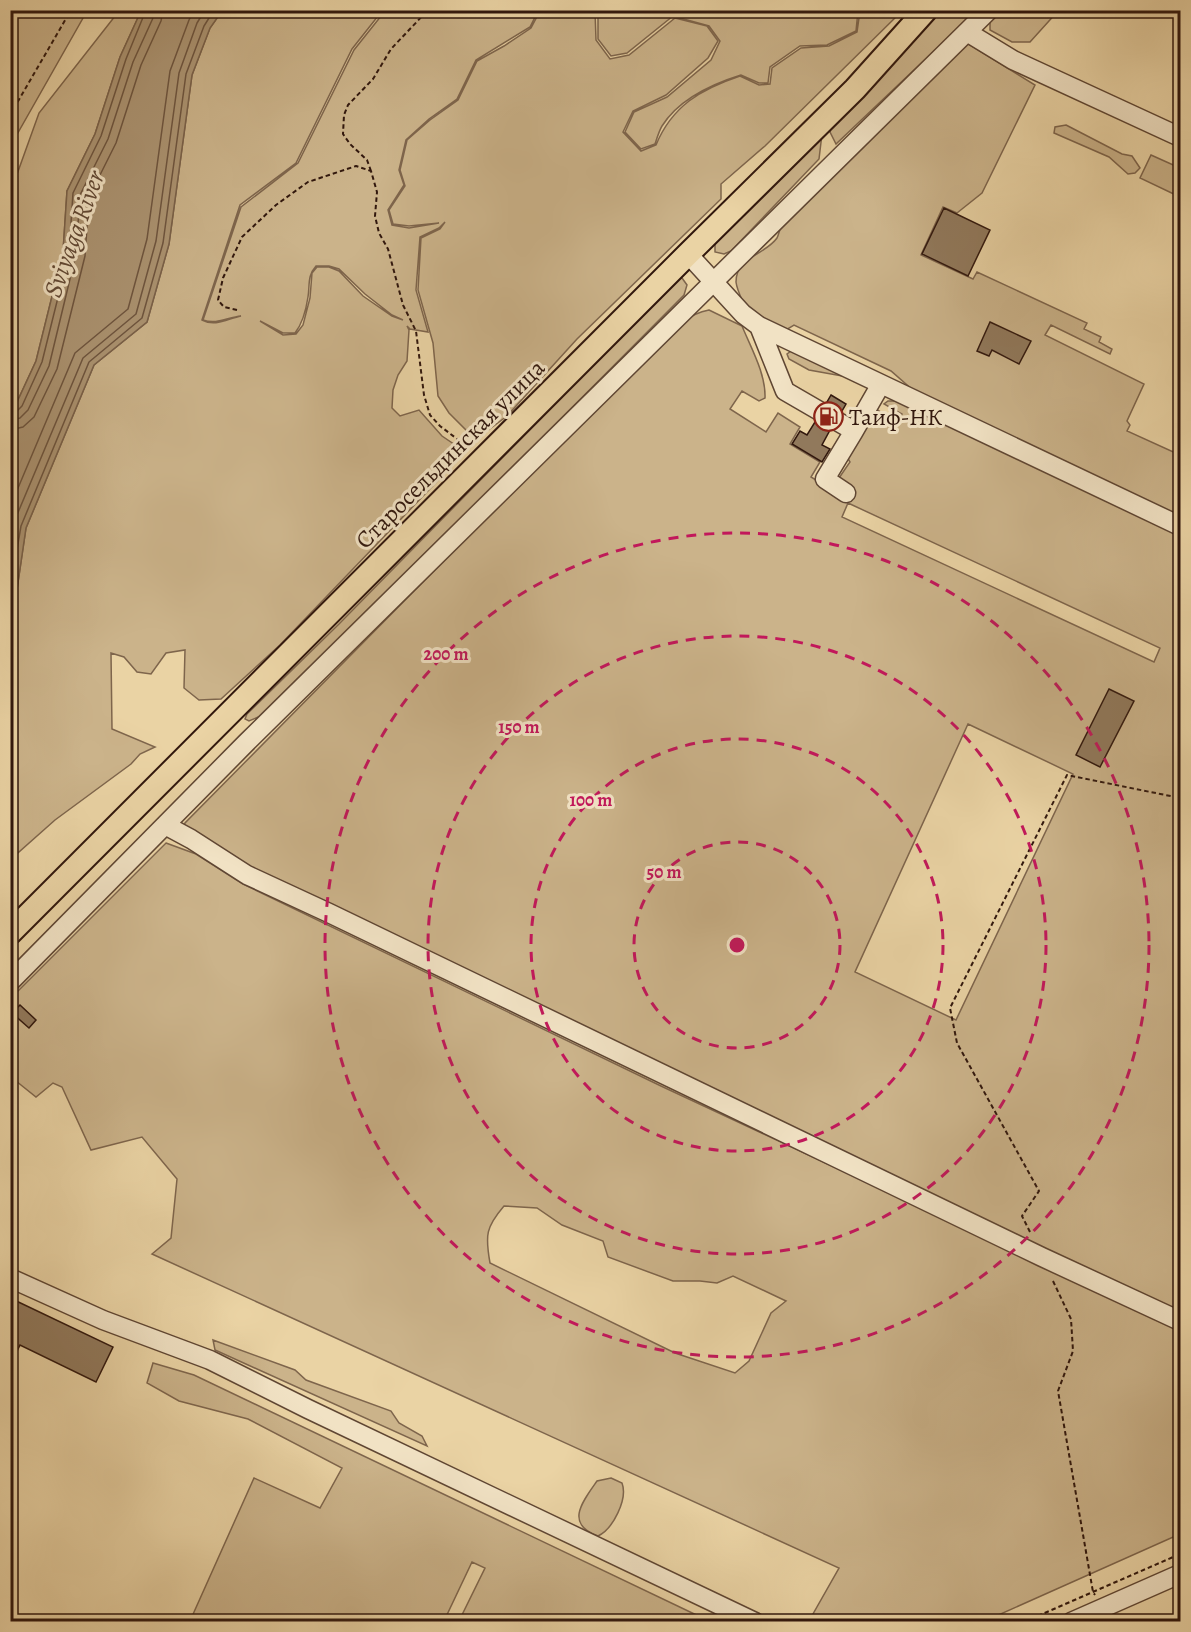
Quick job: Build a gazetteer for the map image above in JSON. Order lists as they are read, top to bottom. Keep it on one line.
{"streets":{"main road":["Старосельдинская улица"]},"water":["Sviyaga River"],"places":{"fuel station":["Таиф-НК"]},"rings":["200 m","150 m","100 m","50 m"]}
